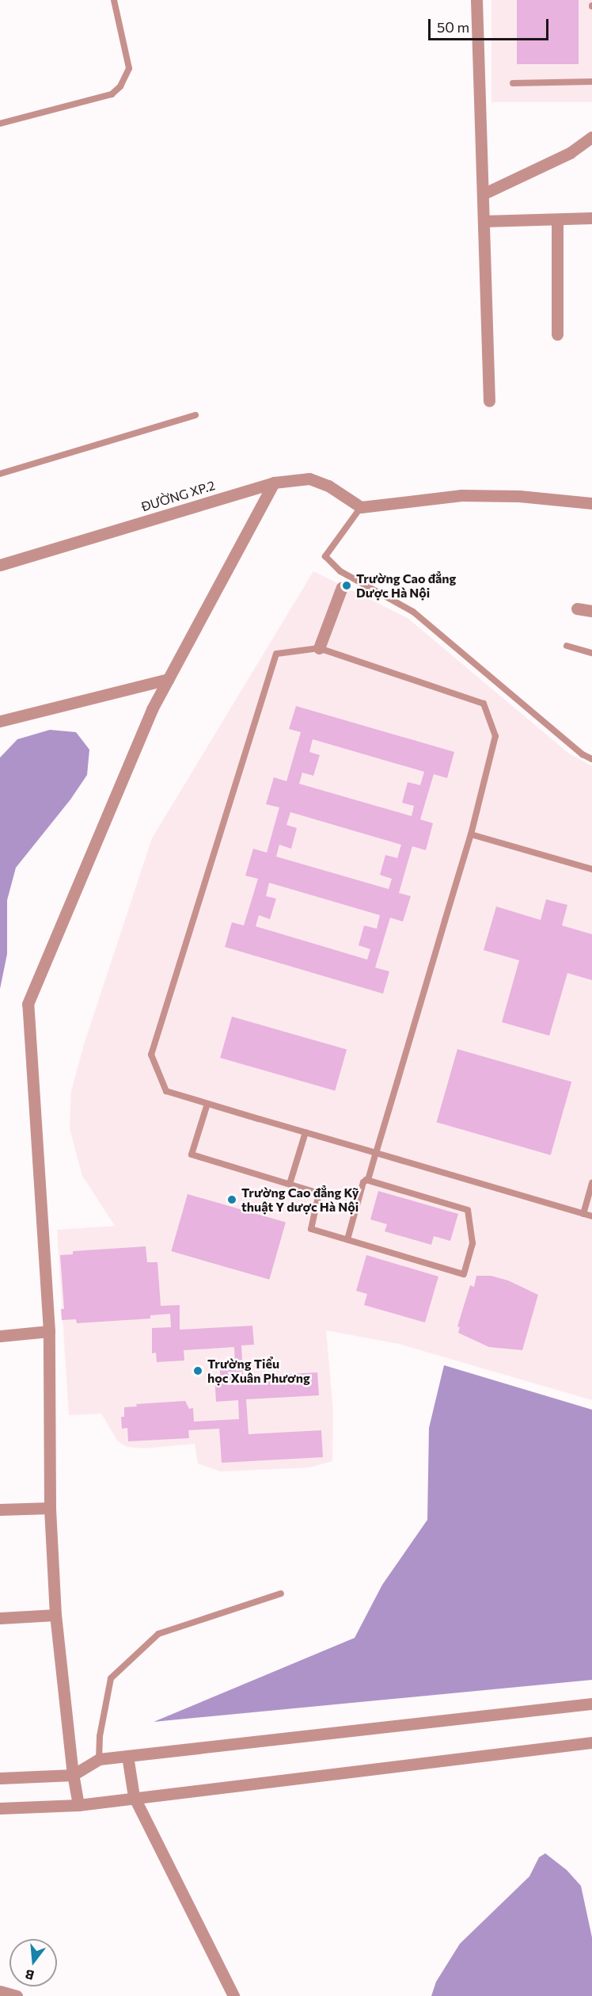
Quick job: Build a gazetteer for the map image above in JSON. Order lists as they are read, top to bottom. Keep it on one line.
{"streets":{"street":["ĐƯỜNG XP.2"]},"places":["Trường Cao đẳng Dược Hà Nội","Trường Cao đẳng Kỹ thuật Y dược Hà Nội","Trường Tiểu học Xuân Phương"],"scale_bar":"50 m","north":"bottom"}
